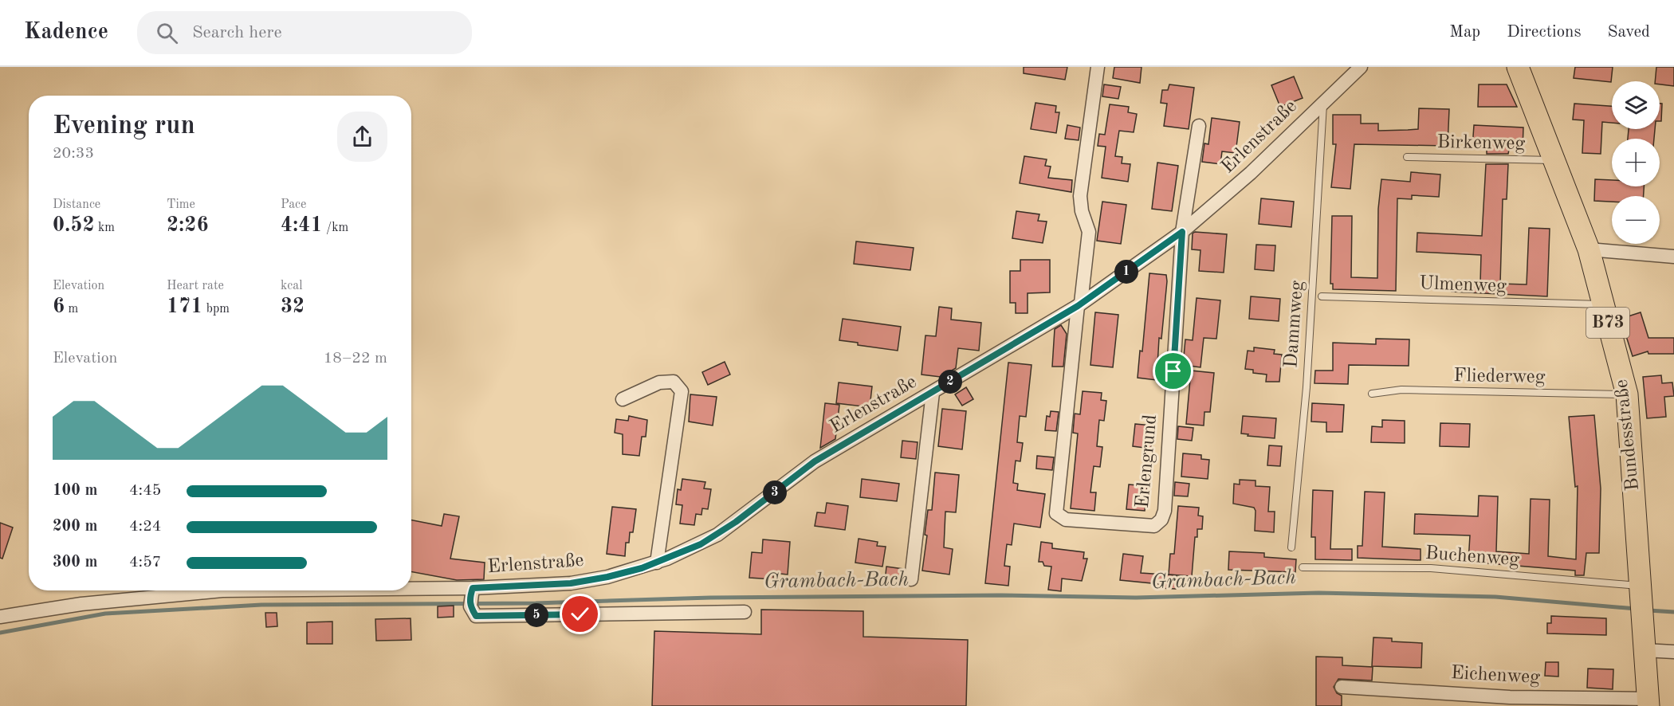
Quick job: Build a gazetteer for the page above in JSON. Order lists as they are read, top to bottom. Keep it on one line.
{"streets":{"main road":["B73","Bundesstraße"],"street":["Erlenstraße","Erlengrund","Eichenweg"],"lane":["Birkenweg","Ulmenweg","Dammweg","Fliederweg","Buchenweg"]},"crossings":[["Erlenstraße","Dammweg"],["Erlenstraße","Erlengrund"],["Birkenweg","Bundesstraße"],["Ulmenweg","Bundesstraße"],["Fliederweg","Bundesstraße"],["Bundesstraße","Buchenweg"],["Bundesstraße","Eichenweg"]],"water":["Grambach-Bach"],"page":{"header":"Kadence","search":"Search here","nav":["Map","Directions","Saved"],"map_buttons":["+","−"],"heading":["Evening run","20:33"],"stats":[["Distance","0.52 km"],["Time","2:26"],["Pace","4:41 /km"],["Elevation","6 m"],["Heart rate","171 bpm"],["kcal","32"]],"pins":["1","2","3","5"],"chart":["Elevation","18–22 m"],"list":[{"name":"100 m","note":"4:45"},{"name":"200 m","note":"4:24"},{"name":"300 m","note":"4:57"}]}}
